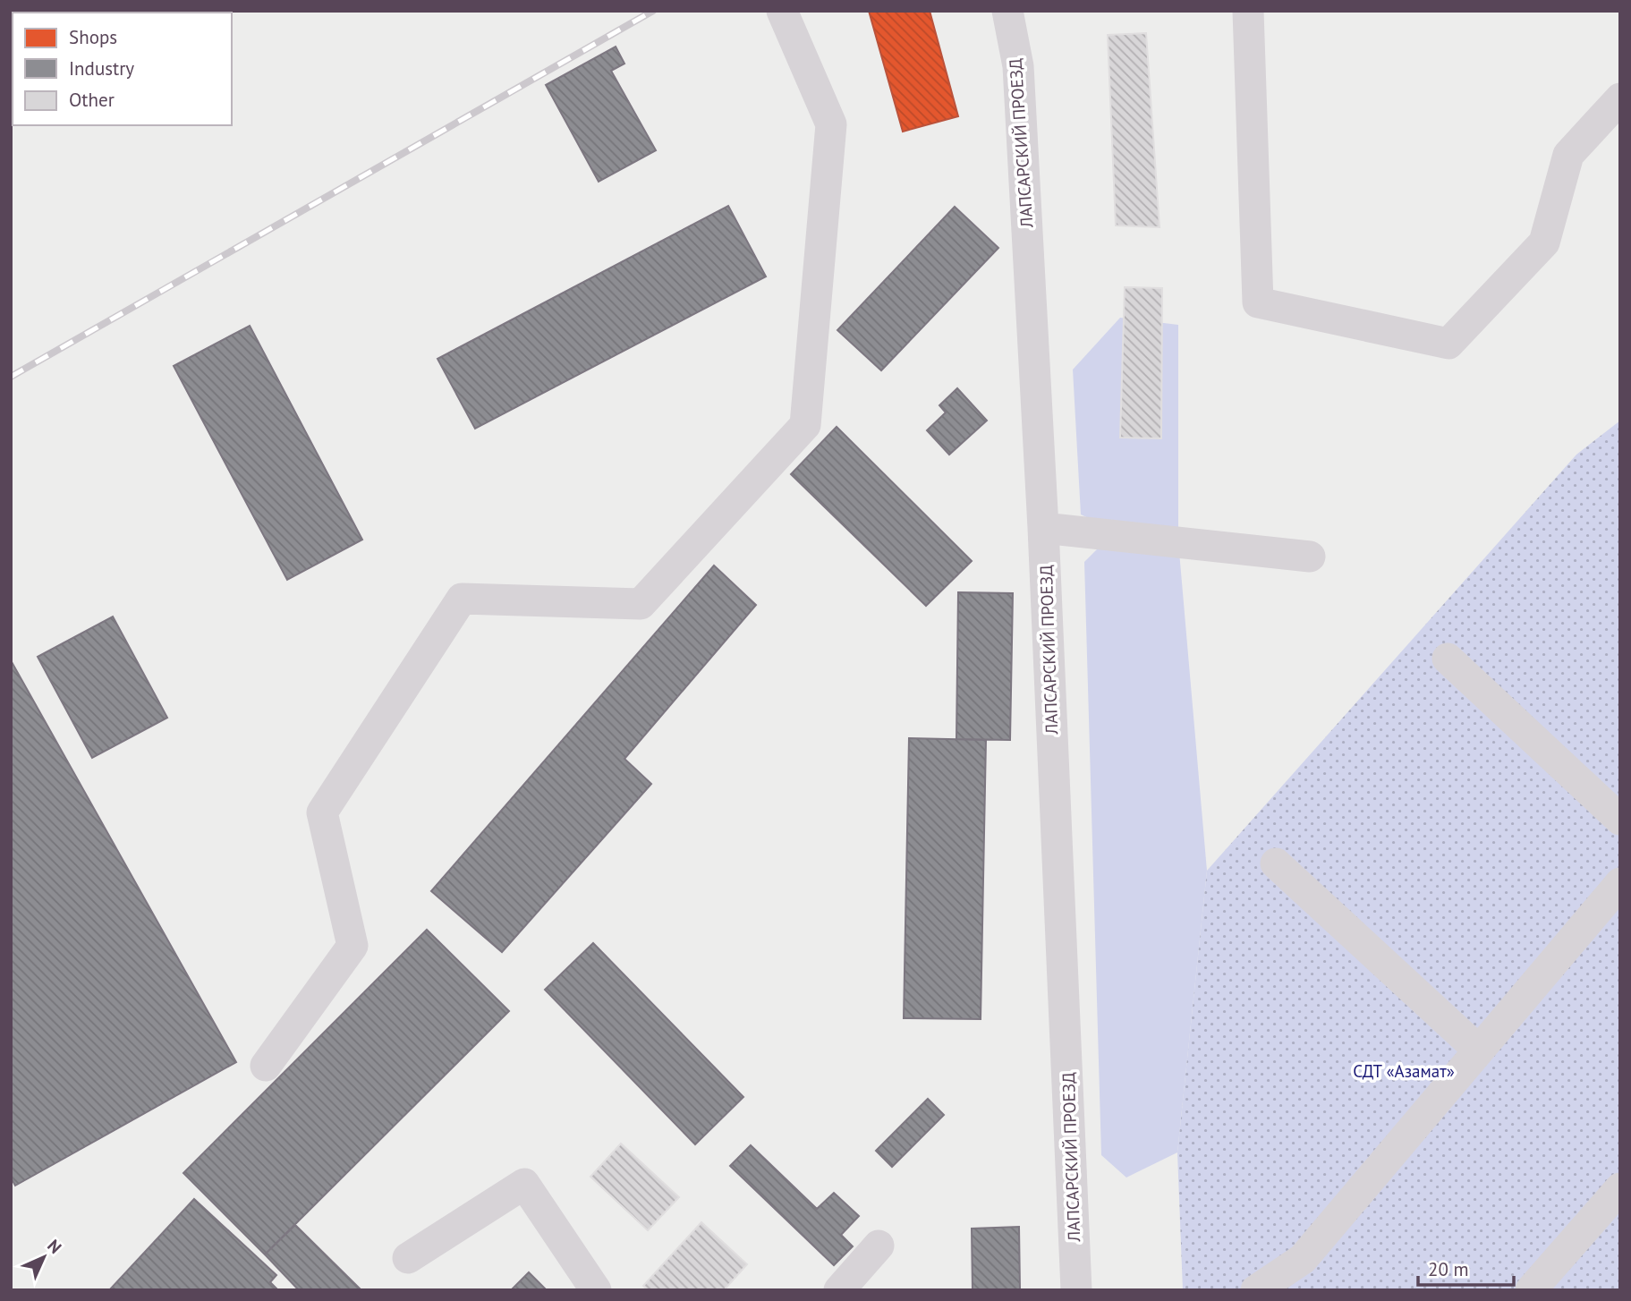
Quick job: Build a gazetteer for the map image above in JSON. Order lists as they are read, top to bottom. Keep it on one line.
{"streets":{"street":["ЛАПСАРСКИЙ ПРОЕЗД"]},"parks":["СДТ «Азамат»"],"legend":["Shops","Industry","Other"],"scale_bar":"20 m","north":"top right"}
